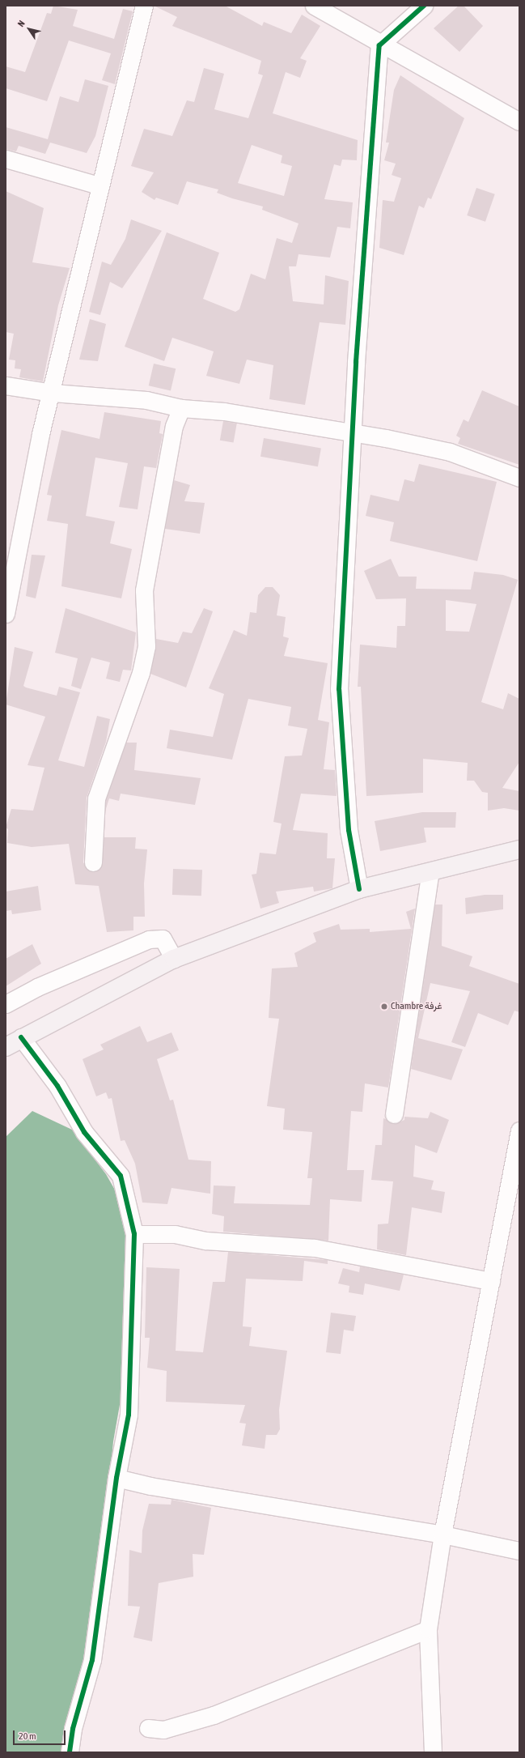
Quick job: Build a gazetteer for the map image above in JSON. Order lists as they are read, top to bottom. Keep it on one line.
{"places":["Chambre غرفة"],"scale_bar":"20 m","north":"top left"}
